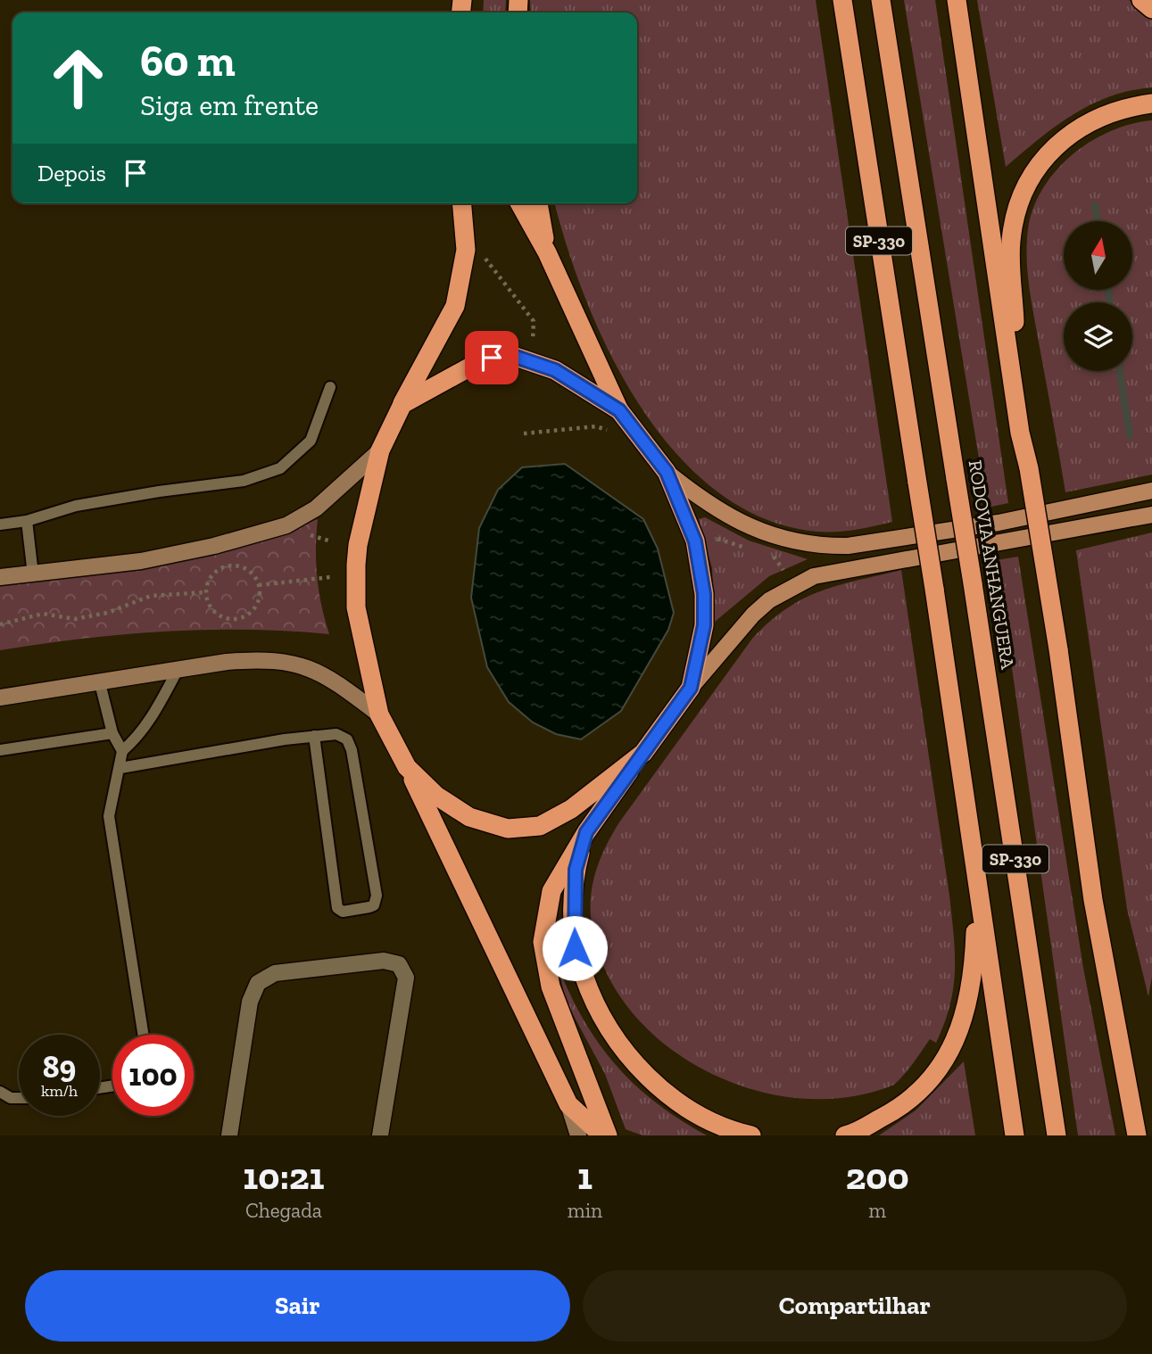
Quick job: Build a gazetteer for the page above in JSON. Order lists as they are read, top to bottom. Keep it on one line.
{"streets":{"highway":["SP-330","RODOVIA ANHANGUERA"]},"north":"top","page":{"turn":["60 m","Siga em frente"],"then":"Depois","speed":"89 km/h","limit":"100","eta":["10:21","Chegada","1","min","200","m"],"buttons":["Sair","Compartilhar"]}}
